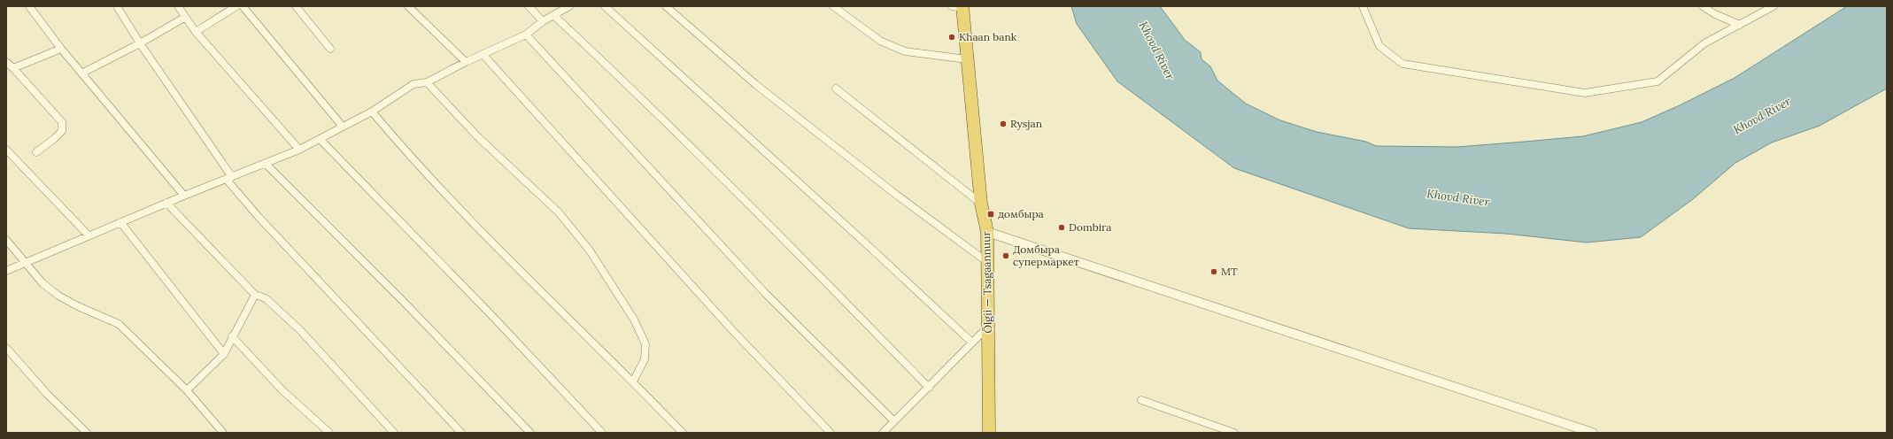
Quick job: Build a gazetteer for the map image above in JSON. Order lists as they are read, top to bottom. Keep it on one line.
{"streets":{"highway":["Ölgii — Tsagaannuur"]},"water":["Khovd River"],"places":{"other":["Khaan bank","Rysjan","Dombira","Домбыра супермаркет","MT"],"transit":["домбыра"]}}
